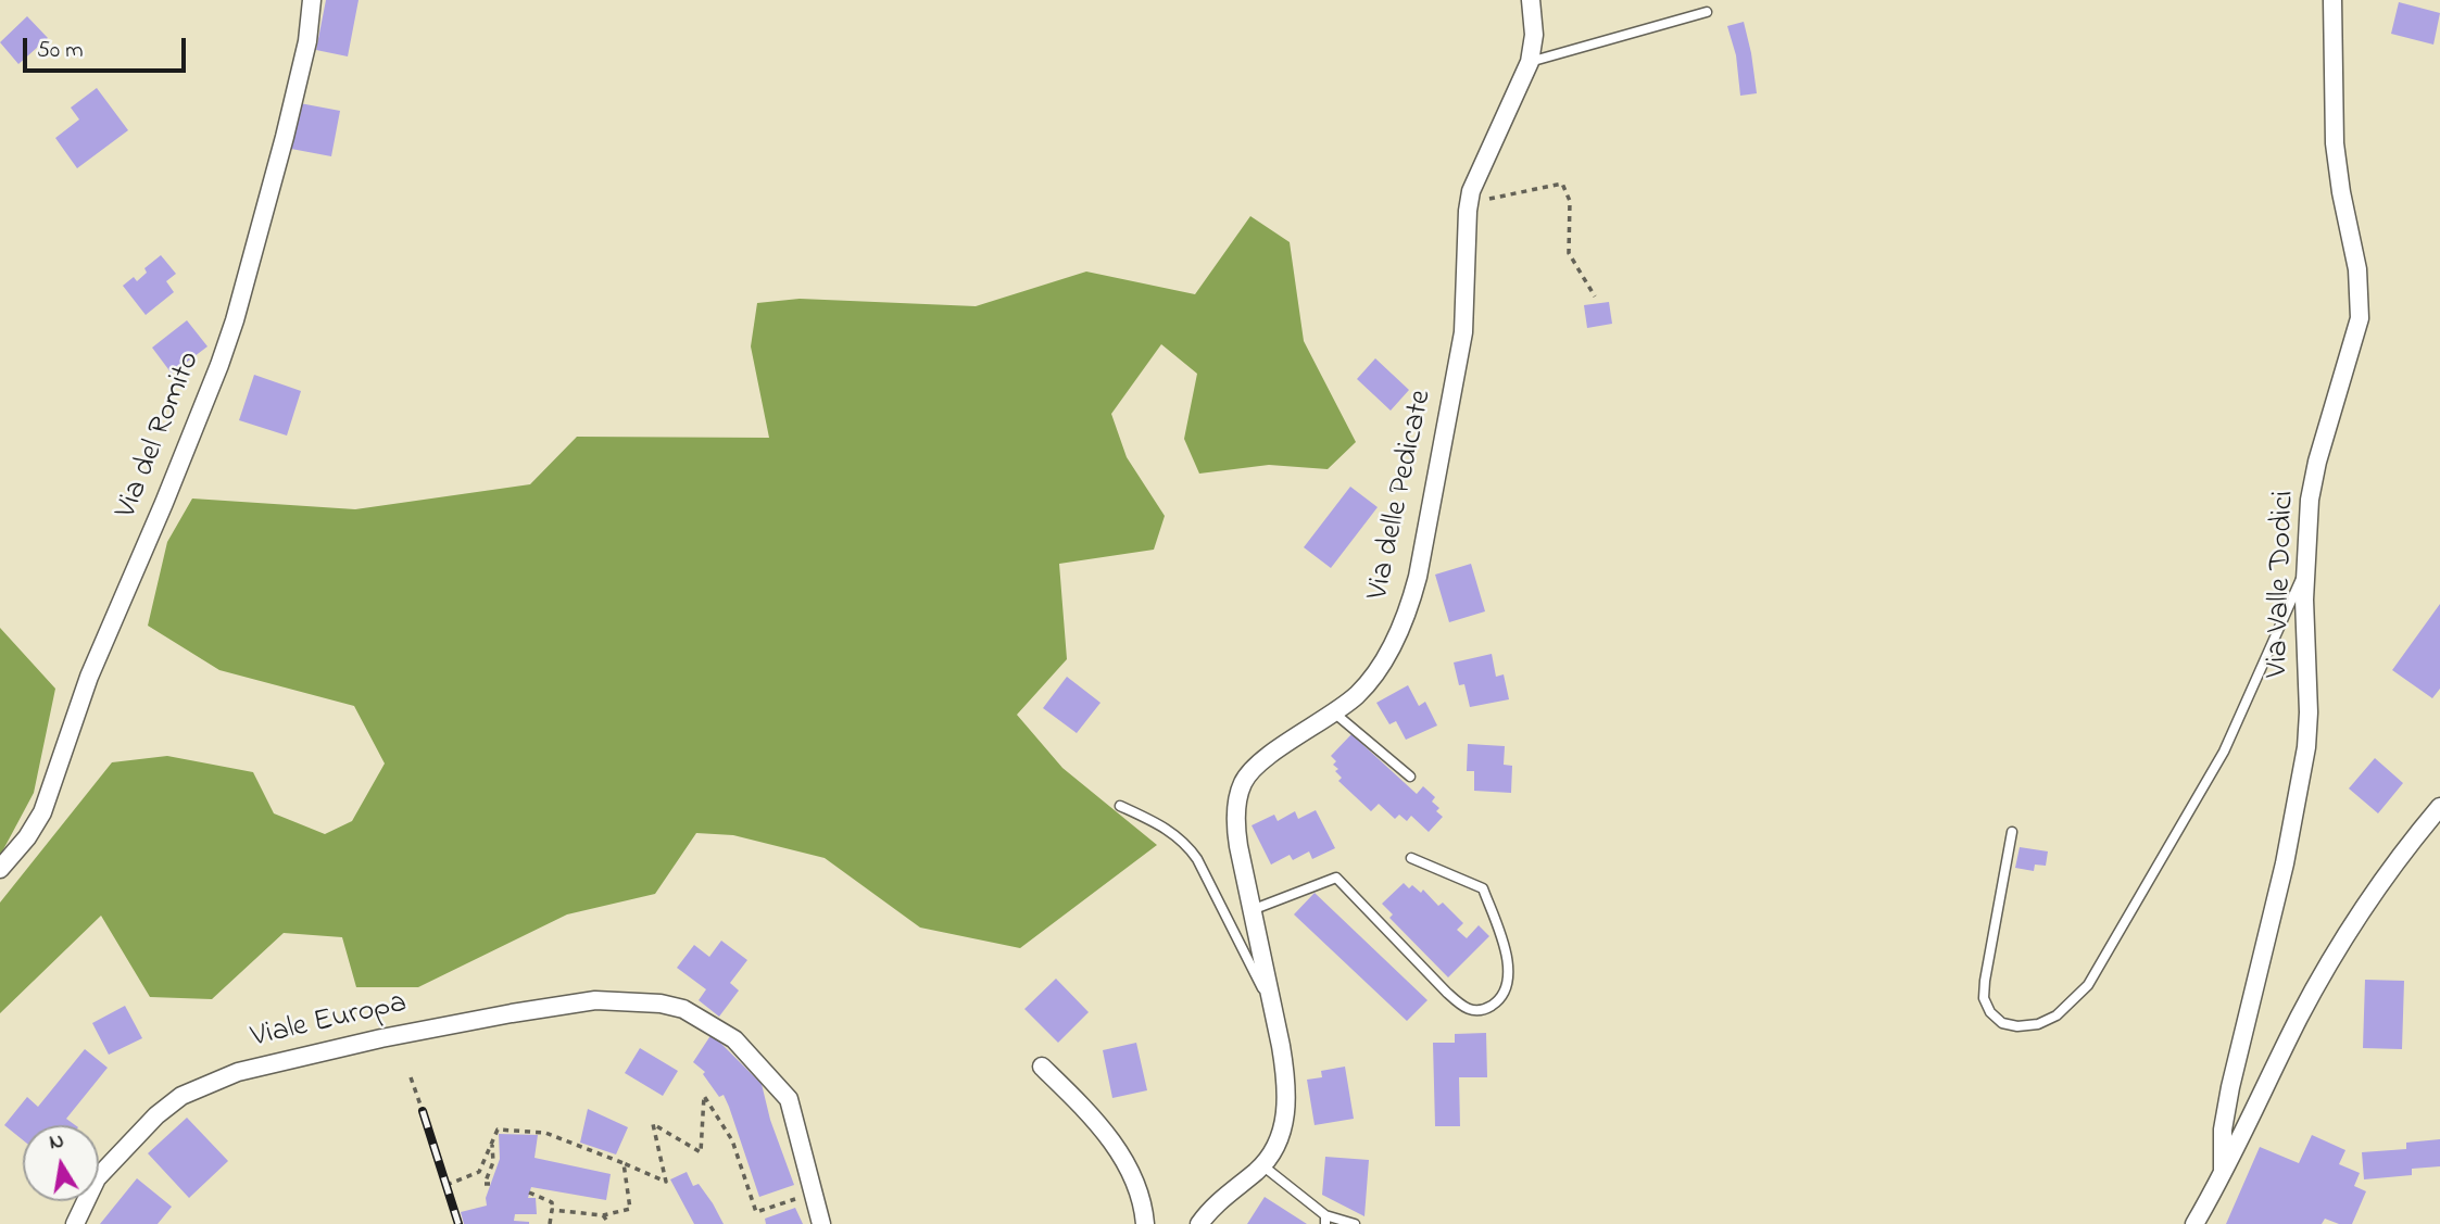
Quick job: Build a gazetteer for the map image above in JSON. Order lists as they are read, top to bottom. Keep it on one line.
{"streets":{"street":["Via del Romito","Via delle Pedicate","Via Valle Dodici","Viale Europa"]},"scale_bar":"50 m","north":"top"}
